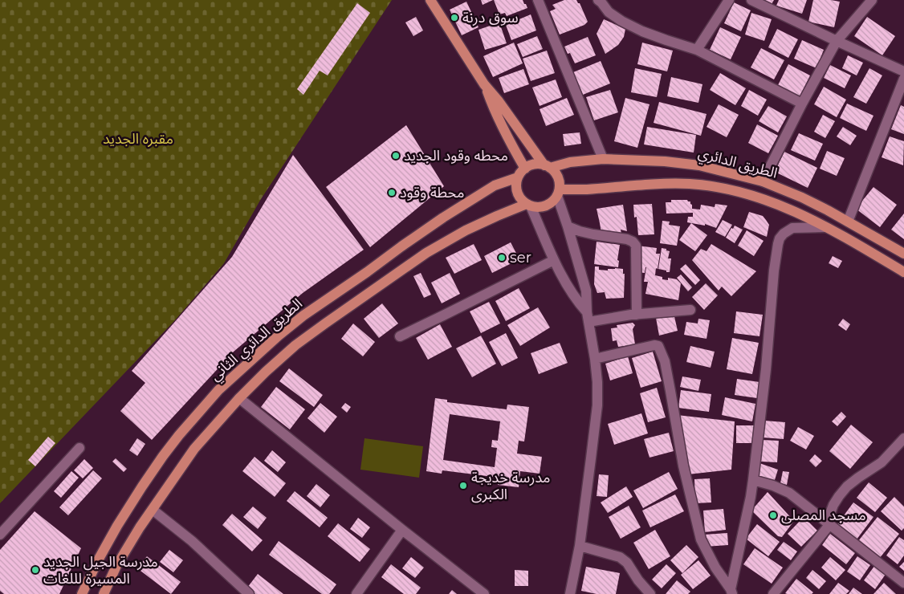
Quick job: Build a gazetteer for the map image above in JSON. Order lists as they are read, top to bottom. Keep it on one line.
{"streets":{"main road":["الطريق الدائري","الطريق الدائري الثاني"]},"crossings":[["الطريق الدائري","الطريق الدائري الثاني"]],"parks":["مقبره الجديد"],"places":["سوق درنة","محطه وقود الجديد","محطة وقود","ser","مدرسة خديجة الكبرى","مسجد المصلى","مدرسة الجيل الجديد المسيرة لللغات"]}
